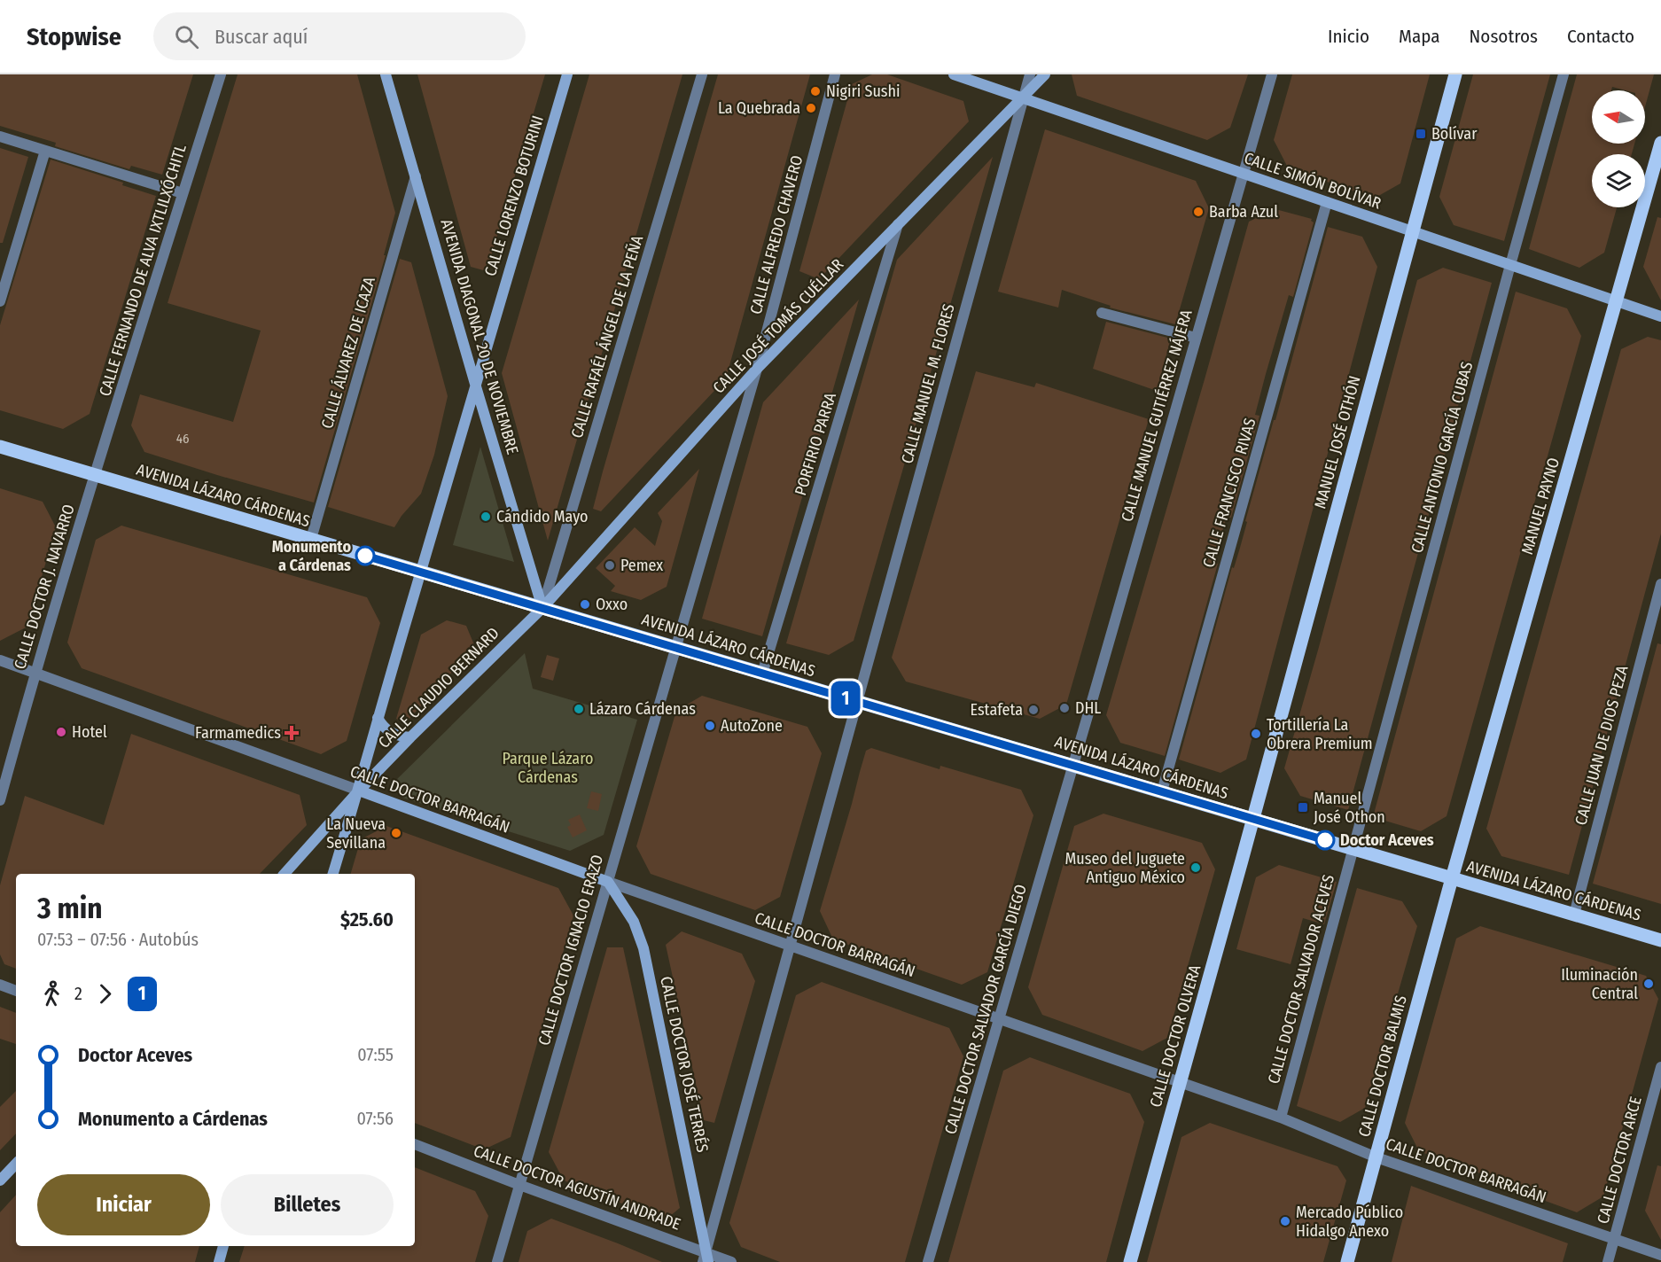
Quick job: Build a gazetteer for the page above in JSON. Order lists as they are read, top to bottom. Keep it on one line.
{"streets":{"main road":["MANUEL JOSÉ OTHÓN","AVENIDA LÁZARO CÁRDENAS","MANUEL PAYNO","CALLE DOCTOR OLVERA","CALLE DOCTOR BALMIS"],"street":["CALLE SIMÓN BOLÍVAR","CALLE LORENZO BOTURINI","CALLE ALFREDO CHAVERO","CALLE FERNANDO DE ALVA IXTLILXÓCHITL","CALLE JOSÉ TOMÁS CUÉLLAR","AVENIDA DIAGONAL 20 DE NOVIEMBRE","CALLE RAFAÉL ÁNGEL DE LA PEÑA","CALLE ÁLVAREZ DE ICAZA","CALLE MANUEL M. FLORES","CALLE MANUEL GUTIÉRREZ NÁJERA","PORFIRIO PARRA","CALLE ANTONIO GARCÍA CUBAS","CALLE FRANCISCO RIVAS","CALLE DOCTOR J. NAVARRO","CALLE CLAUDIO BERNARD","CALLE JUAN DE DIOS PEZA","CALLE DOCTOR BARRAGÁN","CALLE DOCTOR IGNACIO ERAZO","CALLE DOCTOR SALVADOR ACEVES","CALLE DOCTOR SALVADOR GARCÍA DIEGO","CALLE DOCTOR JOSÉ TERRÉS","CALLE DOCTOR ARCE","CALLE DOCTOR AGUSTÍN ANDRADE"]},"crossings":[["CALLE SIMÓN BOLÍVAR","CALLE JOSÉ TOMÁS CUÉLLAR"],["CALLE SIMÓN BOLÍVAR","CALLE MANUEL M. FLORES"],["CALLE SIMÓN BOLÍVAR","CALLE MANUEL GUTIÉRREZ NÁJERA"],["CALLE SIMÓN BOLÍVAR","MANUEL JOSÉ OTHÓN"],["CALLE SIMÓN BOLÍVAR","CALLE ANTONIO GARCÍA CUBAS"],["CALLE SIMÓN BOLÍVAR","CALLE FRANCISCO RIVAS"],["CALLE SIMÓN BOLÍVAR","MANUEL PAYNO"],["CALLE LORENZO BOTURINI","AVENIDA DIAGONAL 20 DE NOVIEMBRE"],["CALLE LORENZO BOTURINI","AVENIDA LÁZARO CÁRDENAS"],["CALLE LORENZO BOTURINI","CALLE CLAUDIO BERNARD"],["CALLE LORENZO BOTURINI","CALLE DOCTOR BARRAGÁN"],["CALLE ALFREDO CHAVERO","CALLE JOSÉ TOMÁS CUÉLLAR"],["CALLE ALFREDO CHAVERO","AVENIDA LÁZARO CÁRDENAS"],["CALLE ALFREDO CHAVERO","CALLE DOCTOR IGNACIO ERAZO"],["CALLE FERNANDO DE ALVA IXTLILXÓCHITL","AVENIDA LÁZARO CÁRDENAS"],["CALLE FERNANDO DE ALVA IXTLILXÓCHITL","CALLE DOCTOR J. NAVARRO"],["CALLE JOSÉ TOMÁS CUÉLLAR","AVENIDA DIAGONAL 20 DE NOVIEMBRE"],["CALLE JOSÉ TOMÁS CUÉLLAR","CALLE RAFAÉL ÁNGEL DE LA PEÑA"],["CALLE JOSÉ TOMÁS CUÉLLAR","CALLE MANUEL M. FLORES"],["CALLE JOSÉ TOMÁS CUÉLLAR","PORFIRIO PARRA"],["CALLE JOSÉ TOMÁS CUÉLLAR","AVENIDA LÁZARO CÁRDENAS"],["CALLE JOSÉ TOMÁS CUÉLLAR","CALLE CLAUDIO BERNARD"],["AVENIDA DIAGONAL 20 DE NOVIEMBRE","CALLE RAFAÉL ÁNGEL DE LA PEÑA"],["AVENIDA DIAGONAL 20 DE NOVIEMBRE","CALLE ÁLVAREZ DE ICAZA"],["AVENIDA DIAGONAL 20 DE NOVIEMBRE","AVENIDA LÁZARO CÁRDENAS"],["AVENIDA DIAGONAL 20 DE NOVIEMBRE","CALLE CLAUDIO BERNARD"],["CALLE RAFAÉL ÁNGEL DE LA PEÑA","AVENIDA LÁZARO CÁRDENAS"],["CALLE RAFAÉL ÁNGEL DE LA PEÑA","CALLE CLAUDIO BERNARD"],["CALLE ÁLVAREZ DE ICAZA","AVENIDA LÁZARO CÁRDENAS"],["CALLE MANUEL M. FLORES","AVENIDA LÁZARO CÁRDENAS"],["CALLE MANUEL M. FLORES","CALLE DOCTOR BARRAGÁN"],["CALLE MANUEL M. FLORES","CALLE DOCTOR JOSÉ TERRÉS"],["CALLE MANUEL M. FLORES","CALLE DOCTOR AGUSTÍN ANDRADE"],["CALLE MANUEL GUTIÉRREZ NÁJERA","AVENIDA LÁZARO CÁRDENAS"],["CALLE MANUEL GUTIÉRREZ NÁJERA","CALLE DOCTOR SALVADOR GARCÍA DIEGO"],["MANUEL JOSÉ OTHÓN","AVENIDA LÁZARO CÁRDENAS"],["MANUEL JOSÉ OTHÓN","CALLE DOCTOR OLVERA"],["PORFIRIO PARRA","AVENIDA LÁZARO CÁRDENAS"],["CALLE ANTONIO GARCÍA CUBAS","AVENIDA LÁZARO CÁRDENAS"],["CALLE ANTONIO GARCÍA CUBAS","CALLE DOCTOR SALVADOR ACEVES"],["CALLE FRANCISCO RIVAS","AVENIDA LÁZARO CÁRDENAS"],["AVENIDA LÁZARO CÁRDENAS","MANUEL PAYNO"],["AVENIDA LÁZARO CÁRDENAS","CALLE DOCTOR J. NAVARRO"],["AVENIDA LÁZARO CÁRDENAS","CALLE CLAUDIO BERNARD"],["AVENIDA LÁZARO CÁRDENAS","CALLE JUAN DE DIOS PEZA"],["AVENIDA LÁZARO CÁRDENAS","CALLE DOCTOR IGNACIO ERAZO"],["AVENIDA LÁZARO CÁRDENAS","CALLE DOCTOR SALVADOR ACEVES"],["AVENIDA LÁZARO CÁRDENAS","CALLE DOCTOR SALVADOR GARCÍA DIEGO"],["AVENIDA LÁZARO CÁRDENAS","CALLE DOCTOR OLVERA"],["AVENIDA LÁZARO CÁRDENAS","CALLE DOCTOR BALMIS"],["MANUEL PAYNO","CALLE DOCTOR BALMIS"],["CALLE DOCTOR J. NAVARRO","CALLE DOCTOR BARRAGÁN"],["CALLE CLAUDIO BERNARD","CALLE DOCTOR BARRAGÁN"],["CALLE DOCTOR BARRAGÁN","CALLE DOCTOR IGNACIO ERAZO"],["CALLE DOCTOR BARRAGÁN","CALLE DOCTOR SALVADOR ACEVES"],["CALLE DOCTOR BARRAGÁN","CALLE DOCTOR SALVADOR GARCÍA DIEGO"],["CALLE DOCTOR BARRAGÁN","CALLE DOCTOR OLVERA"],["CALLE DOCTOR BARRAGÁN","CALLE DOCTOR JOSÉ TERRÉS"],["CALLE DOCTOR BARRAGÁN","CALLE DOCTOR BALMIS"],["CALLE DOCTOR BARRAGÁN","CALLE DOCTOR ARCE"],["CALLE DOCTOR IGNACIO ERAZO","CALLE DOCTOR JOSÉ TERRÉS"],["CALLE DOCTOR IGNACIO ERAZO","CALLE DOCTOR AGUSTÍN ANDRADE"],["CALLE DOCTOR JOSÉ TERRÉS","CALLE DOCTOR AGUSTÍN ANDRADE"]],"parks":["Parque Lázaro Cárdenas"],"places":{"other":["Nigiri Sushi","La Quebrada","Barba Azul","Cándido Mayo","Monumento a Cárdenas","Pemex","Oxxo","DHL","Lázaro Cárdenas","Estafeta","AutoZone","Hotel","Tortillería La Obrera Premium","La Nueva Sevillana","Doctor Aceves","Museo del Juguete Antiguo México","Iluminación Central","Mercado Público Hidalgo Anexo"],"transit":["Bolívar","Manuel José Othon"],"health":["Farmamedics"]},"lines":["bus line 1"],"house_numbers":["46"],"north":"left","page":{"header":"Stopwise","search":"Buscar aquí","nav":["Inicio","Mapa","Nosotros","Contacto"],"on_map":"1","heading":["3 min","07:53 – 07:56 · Autobús","$25.60"],"legs":["2","1"],"list":[{"name":"Doctor Aceves","value":"07:55"},{"name":"Monumento a Cárdenas","value":"07:56"}],"buttons":["Iniciar","Billetes"]}}
